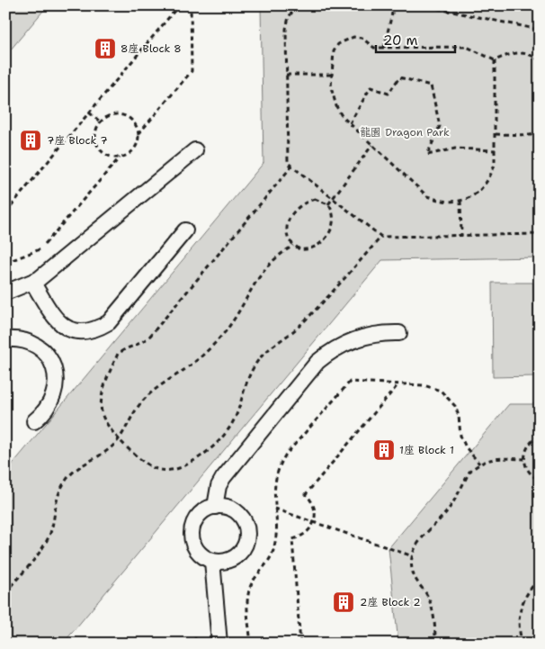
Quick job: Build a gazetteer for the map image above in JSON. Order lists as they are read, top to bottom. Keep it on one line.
{"parks":["龍園 Dragon Park"],"places":{"building":["8座 Block 8","7座 Block 7","1座 Block 1","2座 Block 2"]},"scale_bar":"20 m"}
